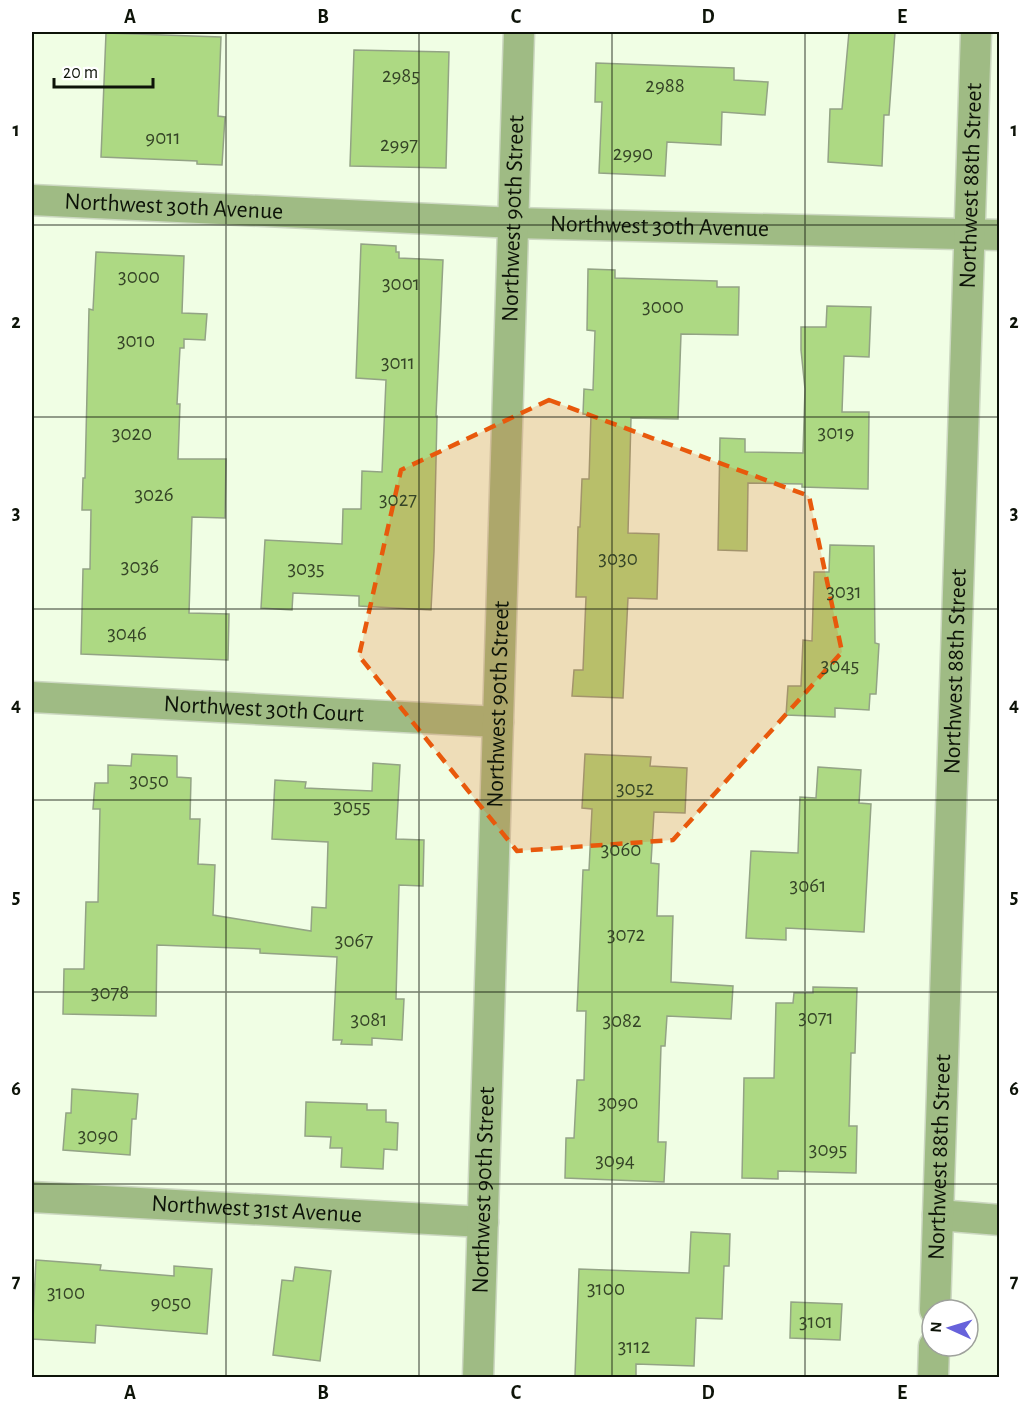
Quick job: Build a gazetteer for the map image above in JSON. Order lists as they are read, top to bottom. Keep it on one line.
{"streets":{"street":["Northwest 88th Street","Northwest 30th Avenue","Northwest 90th Street","Northwest 30th Court","Northwest 31st Avenue"]},"crossings":[["Northwest 88th Street","Northwest 30th Avenue"],["Northwest 30th Avenue","Northwest 90th Street"],["Northwest 90th Street","Northwest 30th Court"],["Northwest 90th Street","Northwest 31st Avenue"]],"house_numbers":["2985","2988","9011","2997","2990","3000","3001","3000","3010","3011","3019","3020","3026","3027","3030","3036","3035","3031","3046","3045","3050","3052","3055","3060","3061","3072","3067","3078","3071","3081","3082","3090","3090","3095","3094","3100","3100","9050","3101","3112"],"scale_bar":"20 m","north":"left","grid":{"columns":["A","B","C","D","E"],"rows":["1","2","3","4","5","6","7"]}}
